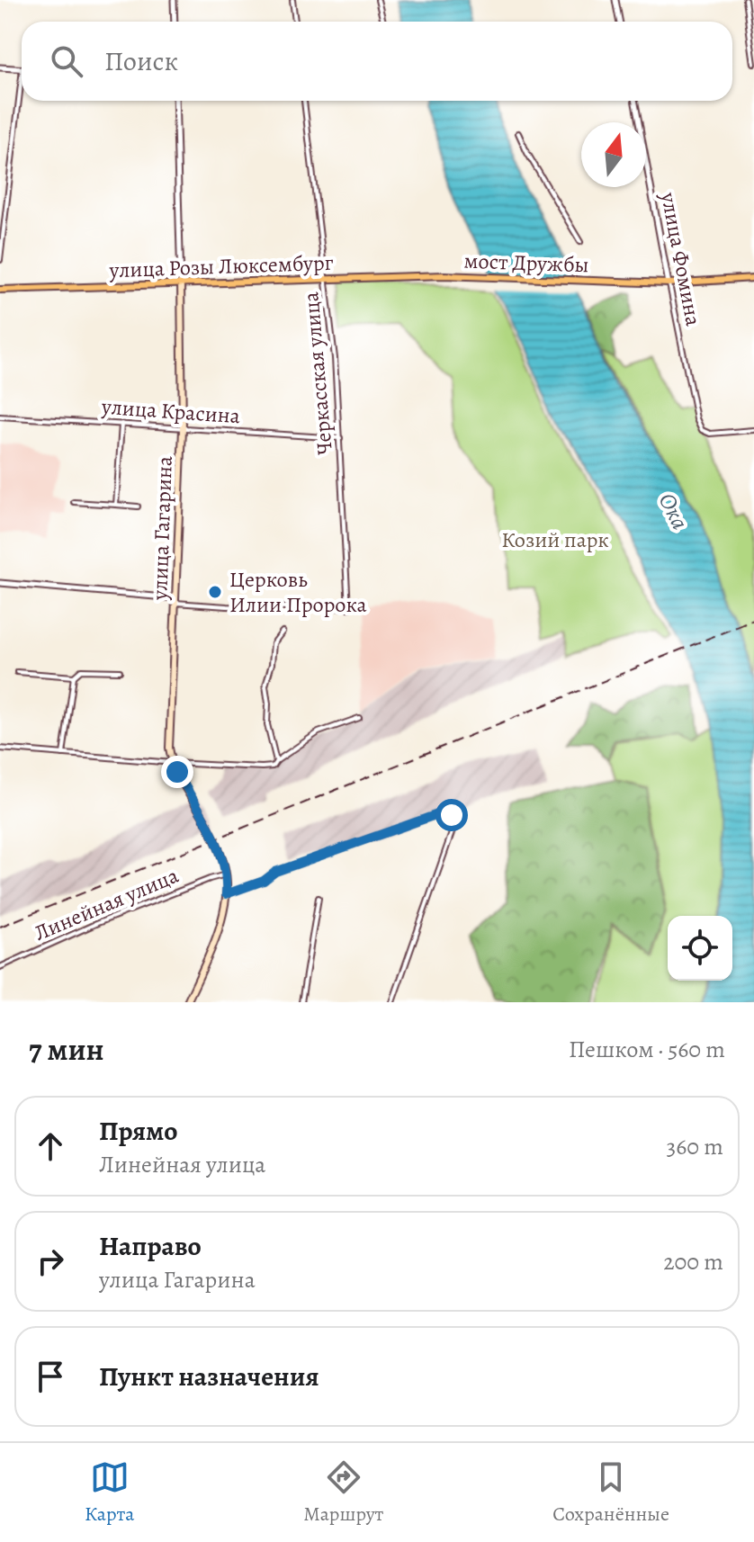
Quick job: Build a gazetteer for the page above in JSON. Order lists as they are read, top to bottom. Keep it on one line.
{"streets":{"main road":["мост Дружбы","улица Розы Люксембург","улица Гагарина"],"street":["улица Фомина","Черкасская улица","улица Красина","Линейная улица"]},"crossings":[["улица Фомина","мост Дружбы"],["мост Дружбы","улица Розы Люксембург"],["улица Розы Люксембург","Черкасская улица"],["улица Розы Люксембург","улица Гагарина"],["Черкасская улица","улица Красина"],["Черкасская улица","улица Гагарина"],["улица Красина","улица Гагарина"],["улица Гагарина","Линейная улица"]],"water":["Ока"],"parks":["Козий парк"],"places":["Церковь Илии Пророка"],"north":"top","page":{"search":"Поиск","heading":["7 мин","Пешком · 560 m"],"list":[["Прямо","Линейная улица","360 m"],["Направо","улица Гагарина","200 m"],"Пункт назначения"],"nav":["Карта","Маршрут","Сохранённые"]}}
